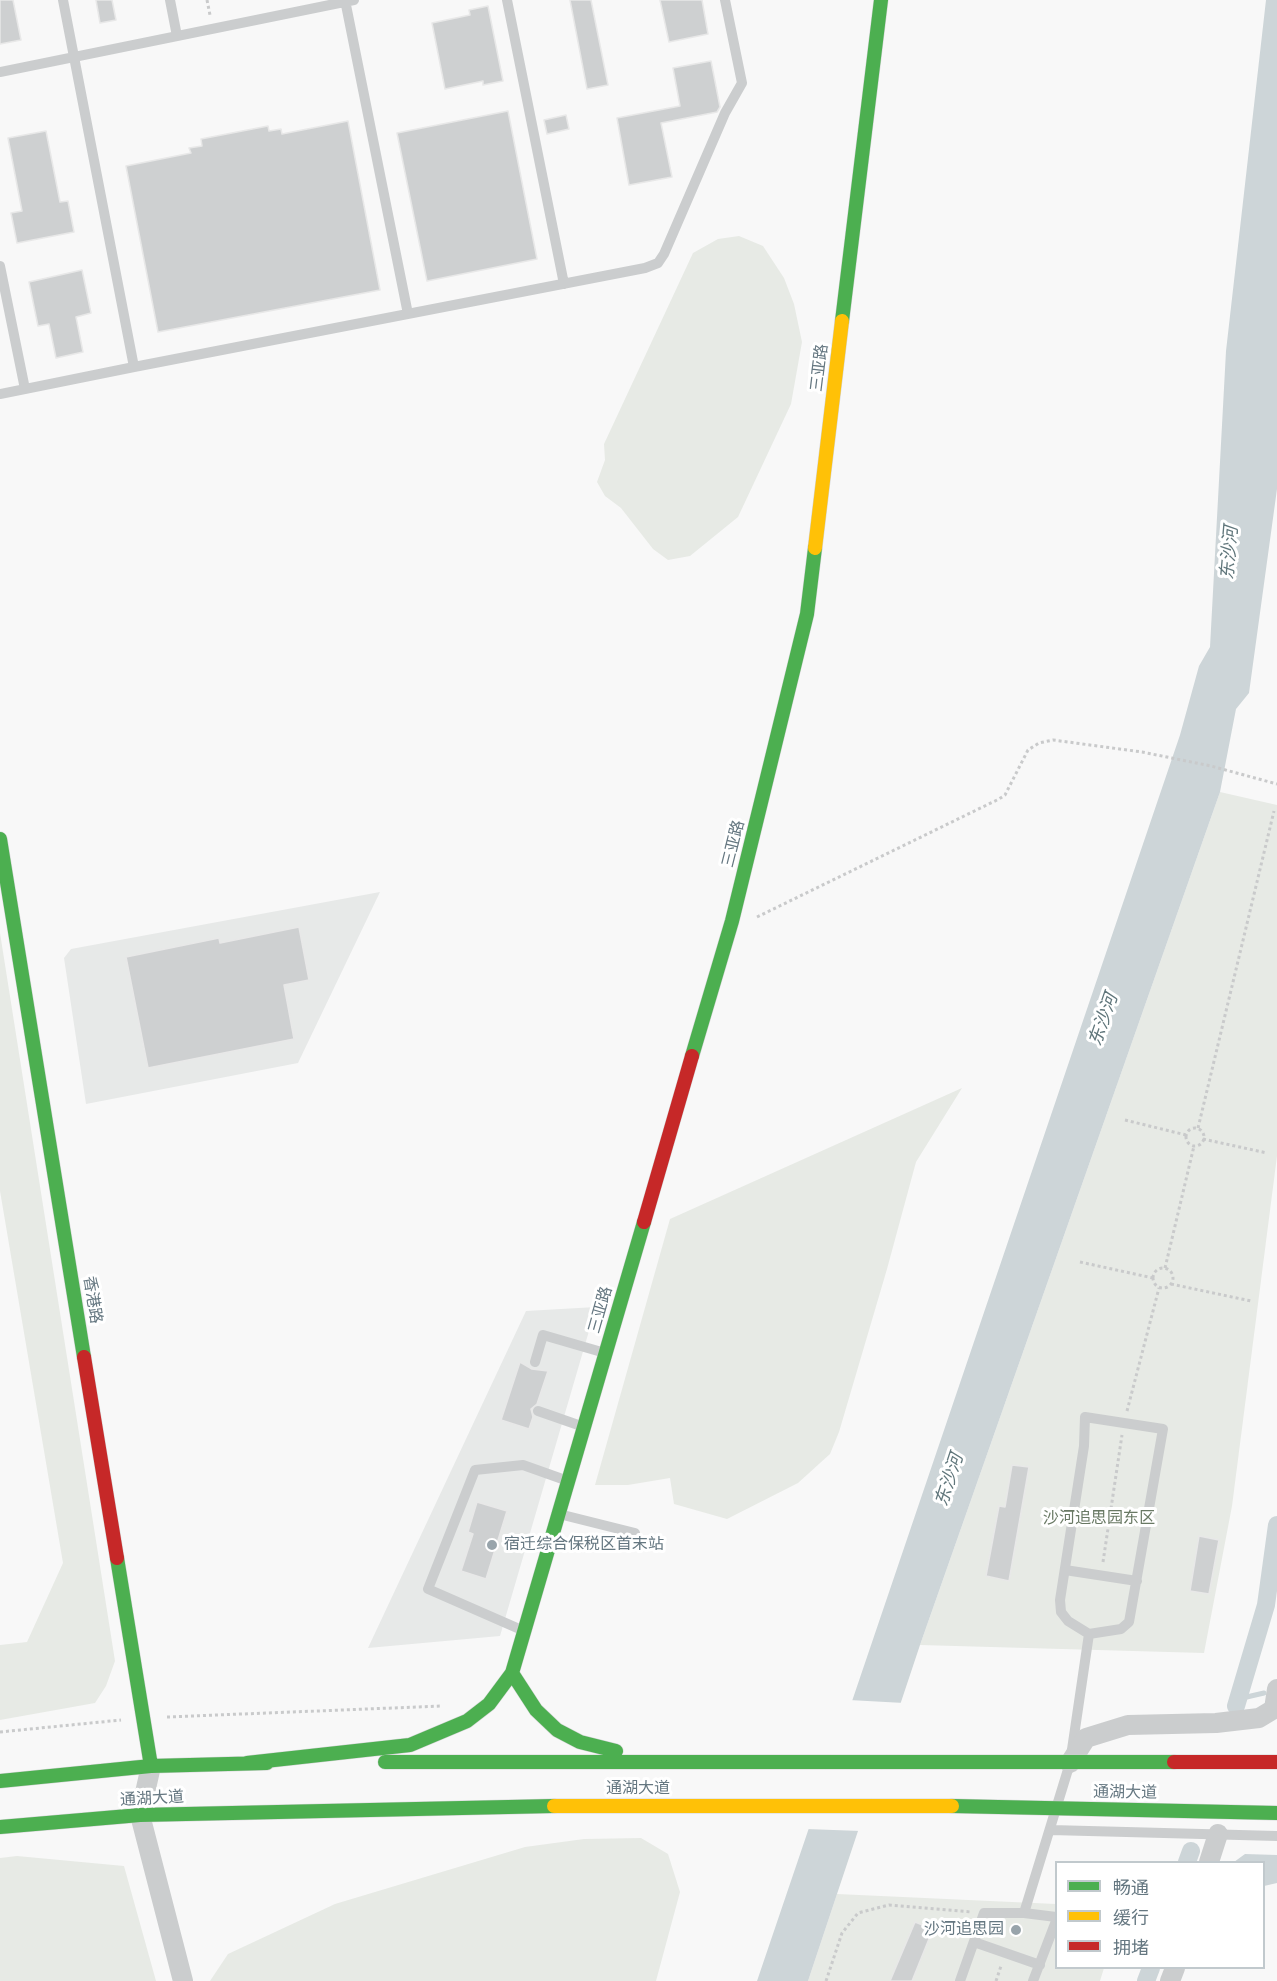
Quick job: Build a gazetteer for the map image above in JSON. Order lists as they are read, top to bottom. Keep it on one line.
{"streets":{"street":["三亚路","香港路","通湖大道"]},"crossings":[["香港路","通湖大道"]],"water":["东沙河"],"parks":["沙河追思园东区"],"places":["宿迁综合保税区首末站","沙河追思园"],"legend":["畅通","缓行","拥堵"]}
